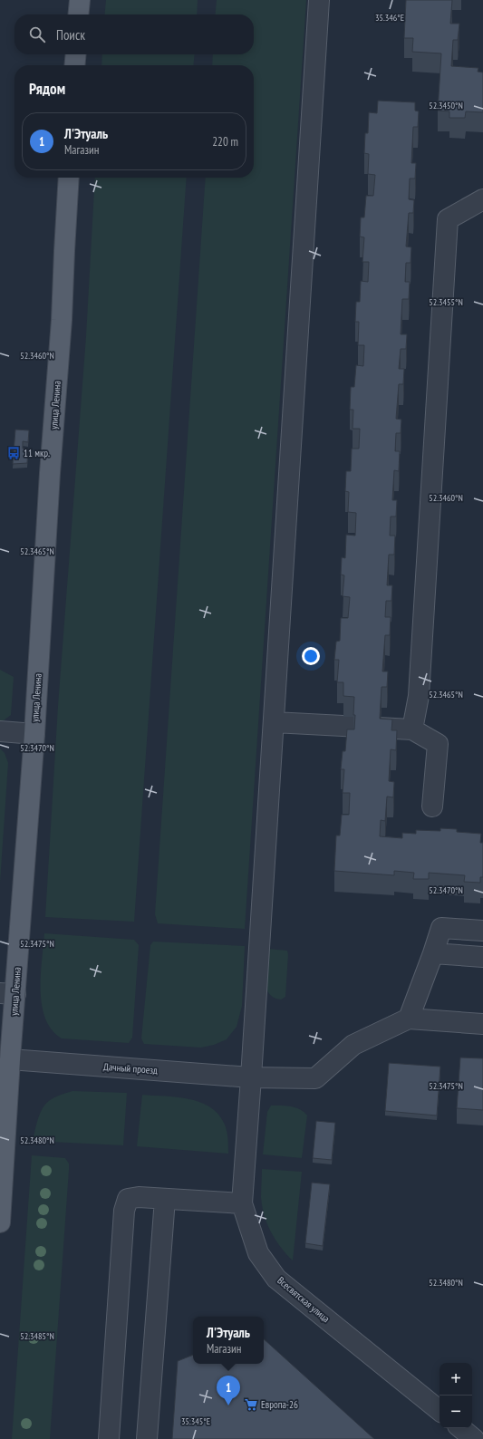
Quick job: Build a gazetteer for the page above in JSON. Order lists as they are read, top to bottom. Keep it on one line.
{"streets":{"main road":["улица Ленина"],"street":["Дачный проезд","Всесвятская улица"]},"crossings":[["улица Ленина","Дачный проезд"],["Дачный проезд","Всесвятская улица"]],"places":{"bus stop":["11 мкр."],"supermarket":["Европа-26"]},"page":{"search":"Поиск","heading":"Рядом","list":[{"mark":"1","name":"Л'Этуаль","note":"Магазин","value":"220 m"}],"popup":["Л'Этуаль","Магазин"],"map_buttons":["+","−"],"pins":"1"},"coordinates":["35.346°E","52.3450°N","52.3455°N","52.3460°N","52.3465°N","52.3470°N","52.3475°N","52.3480°N","52.3485°N","35.345°E"]}
